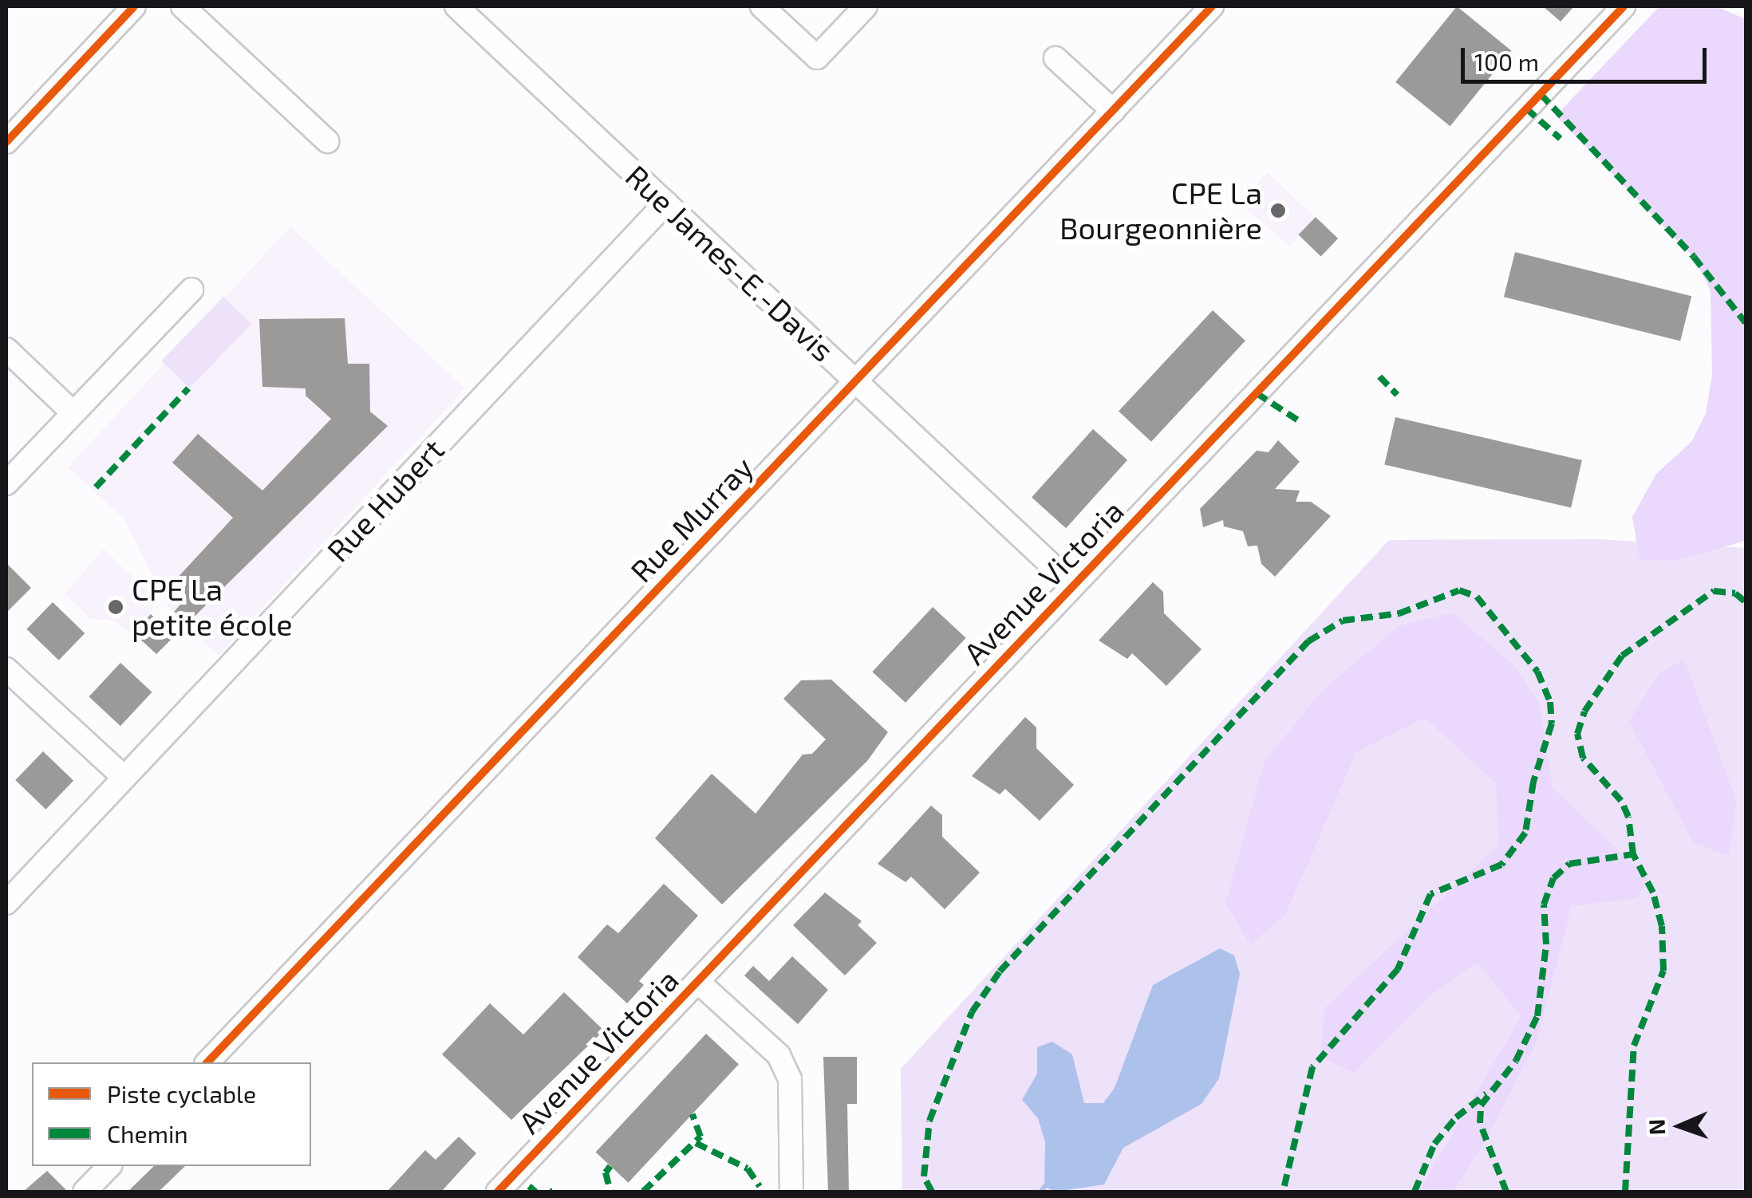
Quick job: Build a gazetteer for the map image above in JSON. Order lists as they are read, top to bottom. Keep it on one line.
{"streets":{"street":["Rue James-E.-Davis","Rue Hubert","Rue Murray","Avenue Victoria"]},"crossings":[["Rue James-E.-Davis","Rue Hubert"],["Rue James-E.-Davis","Rue Murray"],["Rue James-E.-Davis","Avenue Victoria"]],"places":["CPE La Bourgeonnière","CPE La petite école"],"legend":["Piste cyclable","Chemin"],"scale_bar":"100 m","north":"left"}
